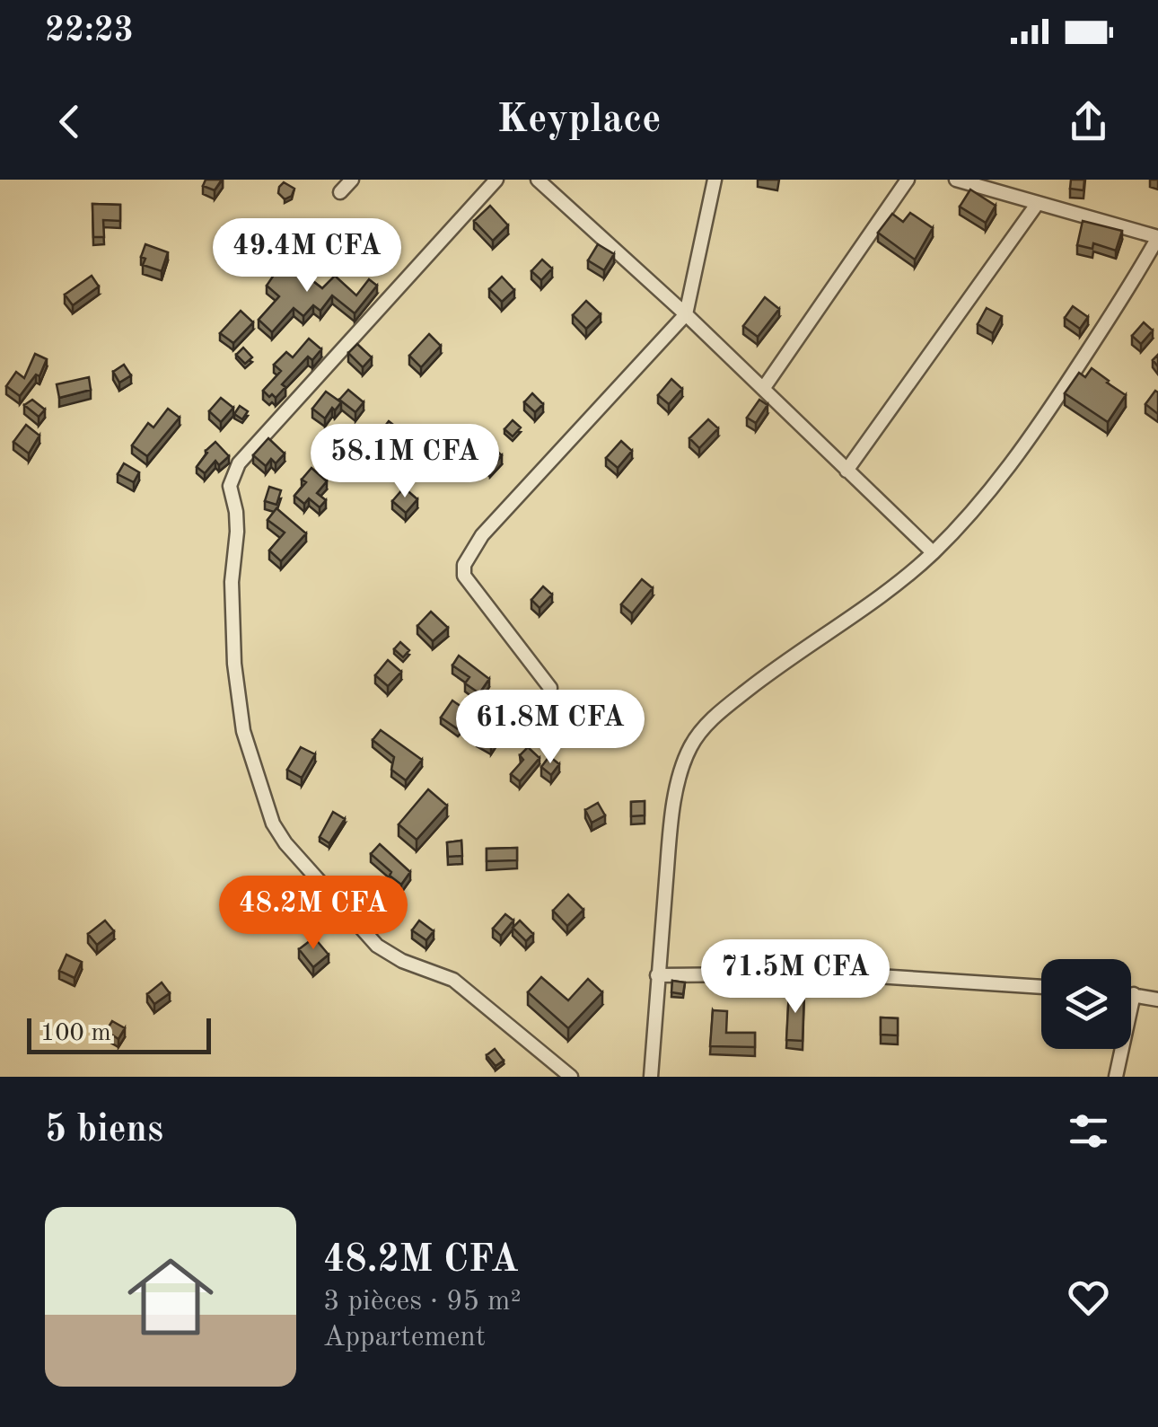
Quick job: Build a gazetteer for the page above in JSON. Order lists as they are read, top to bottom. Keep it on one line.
{"scale_bar":"100 m","page":{"status":"22:23","header":"Keyplace","price":["49.4M CFA","58.1M CFA","61.8M CFA","48.2M CFA","71.5M CFA"],"scale":"100 m","heading":"5 biens","list":[{"name":"48.2M CFA","note":"3 pièces · 95 m² · Appartement"}]}}
